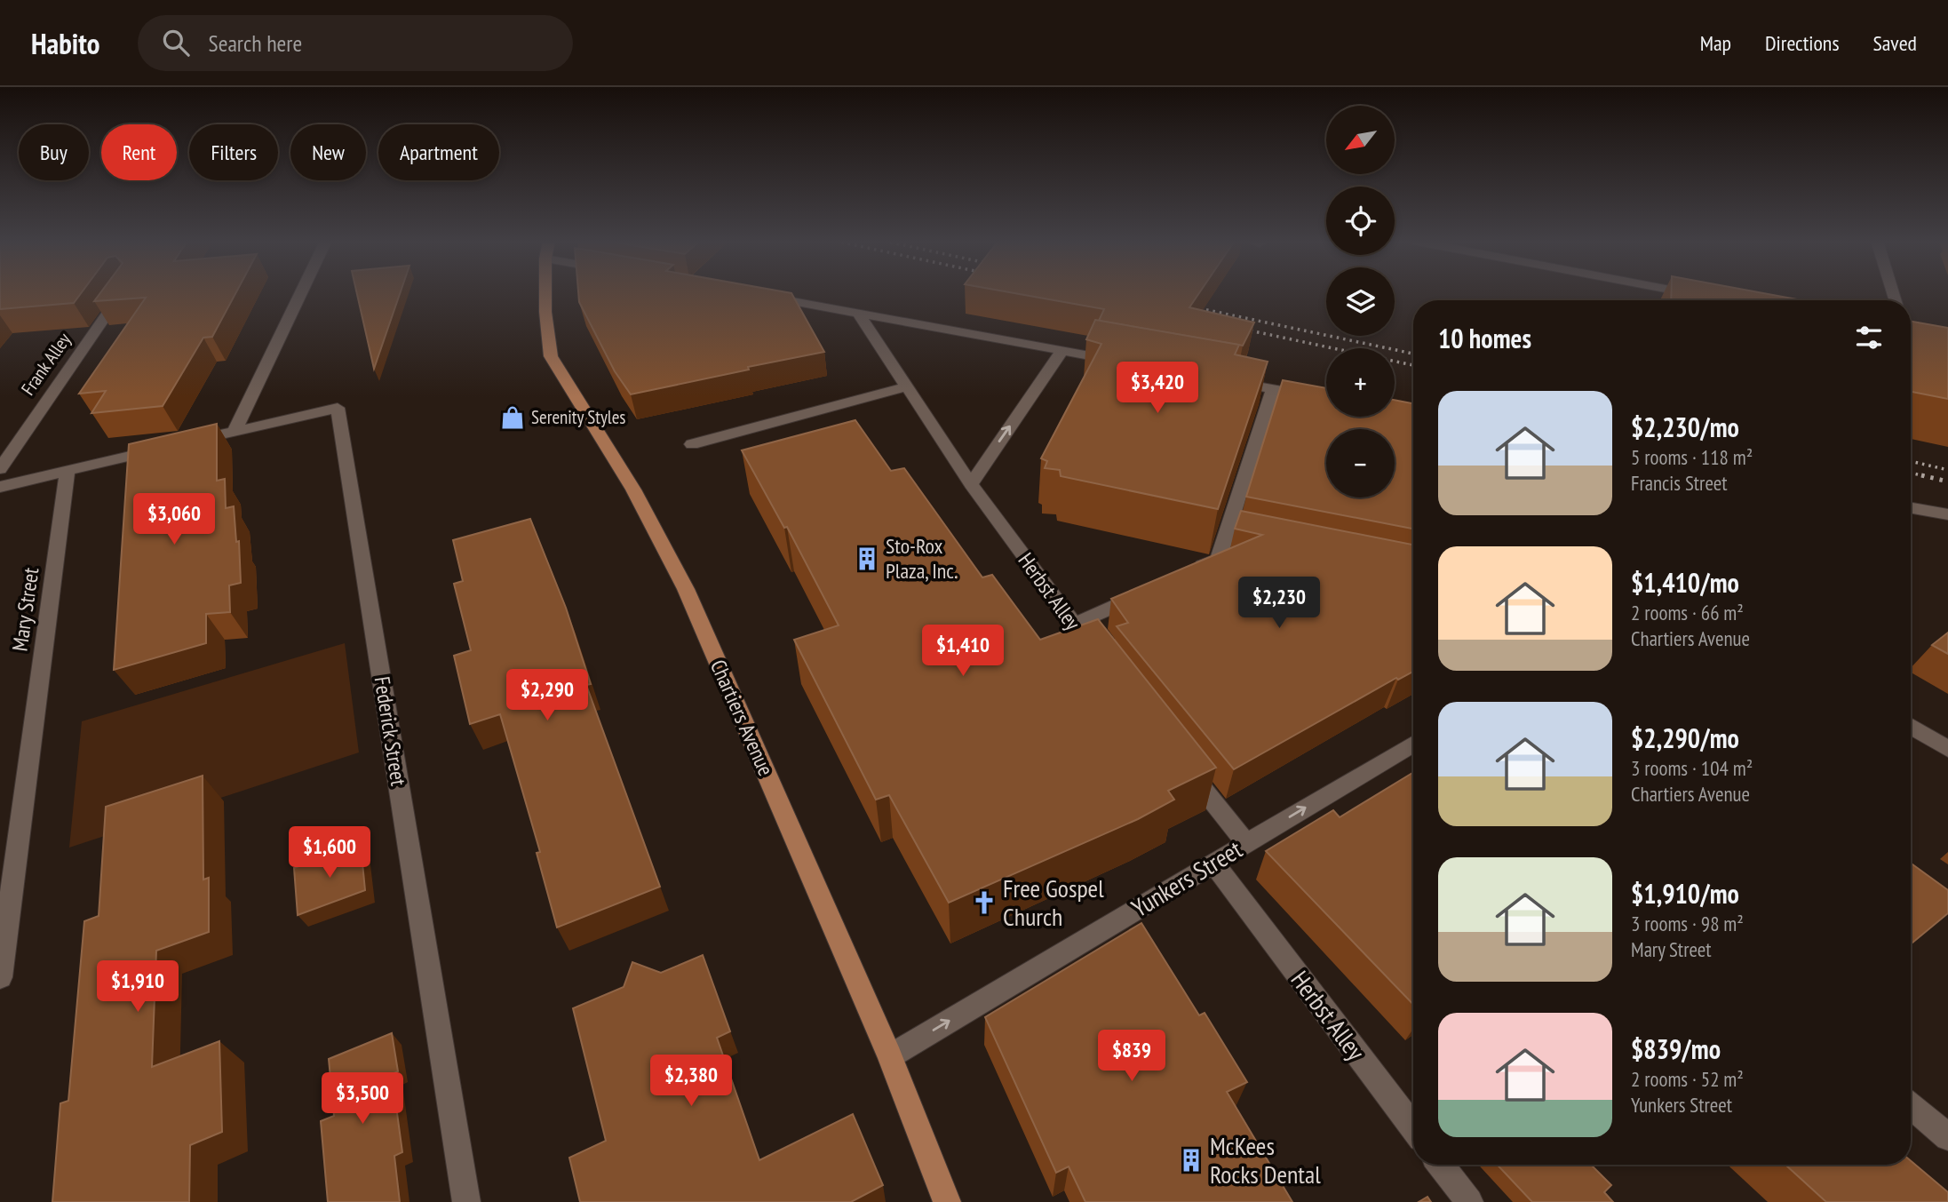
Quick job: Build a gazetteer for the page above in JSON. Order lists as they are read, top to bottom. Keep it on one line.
{"streets":{"main road":["Chartiers Avenue"],"street":["Frank Alley","Herbst Alley","Mary Street","Federick Street","Yunkers Street"]},"crossings":[["Herbst Alley","Yunkers Street"],["Chartiers Avenue","Yunkers Street"]],"one_way":["Yunkers Street"],"places":{"shop":["Serenity Styles"],"building":["Sto-Rox Plaza, Inc.","McKees Rocks Dental"],"church":["Free Gospel Church"]},"north":"bottom left","page":{"header":"Habito","search":"Search here","nav":["Map","Directions","Saved"],"map_buttons":["+","−"],"chip":["Buy","Rent","Filters","New","Apartment"],"heading":"10 homes","price":["$3,420","$3,060","$2,230","$1,410","$2,290","$1,600","$1,910","$839","$2,380","$3,500"],"list":[{"name":"$2,230/mo","note":"5 rooms · 118 m² · Francis Street"},{"name":"$1,410/mo","note":"2 rooms · 66 m² · Chartiers Avenue"},{"name":"$2,290/mo","note":"3 rooms · 104 m² · Chartiers Avenue"},{"name":"$1,910/mo","note":"3 rooms · 98 m² · Mary Street"},{"name":"$839/mo","note":"2 rooms · 52 m² · Yunkers Street"}]}}
